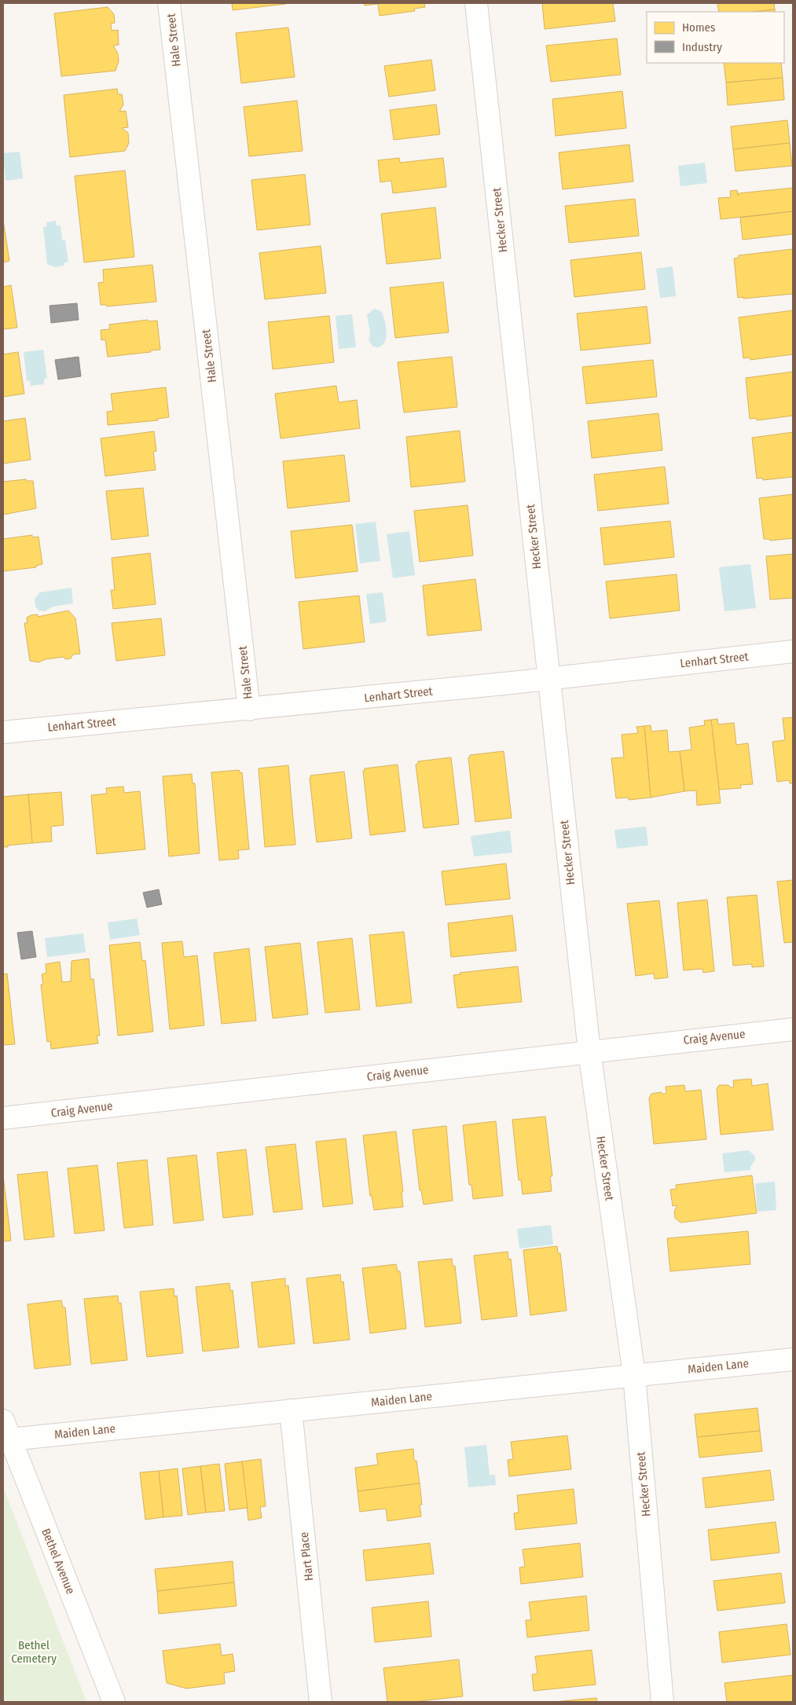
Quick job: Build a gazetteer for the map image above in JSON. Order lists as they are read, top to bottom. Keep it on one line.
{"streets":{"street":["Hale Street","Hecker Street","Lenhart Street","Craig Avenue","Maiden Lane","Hart Place","Bethel Avenue"]},"crossings":[["Hale Street","Lenhart Street"],["Hecker Street","Lenhart Street"],["Hecker Street","Craig Avenue"],["Hecker Street","Maiden Lane"],["Maiden Lane","Hart Place"],["Maiden Lane","Bethel Avenue"]],"parks":["Bethel Cemetery"],"legend":["Homes","Industry"]}
